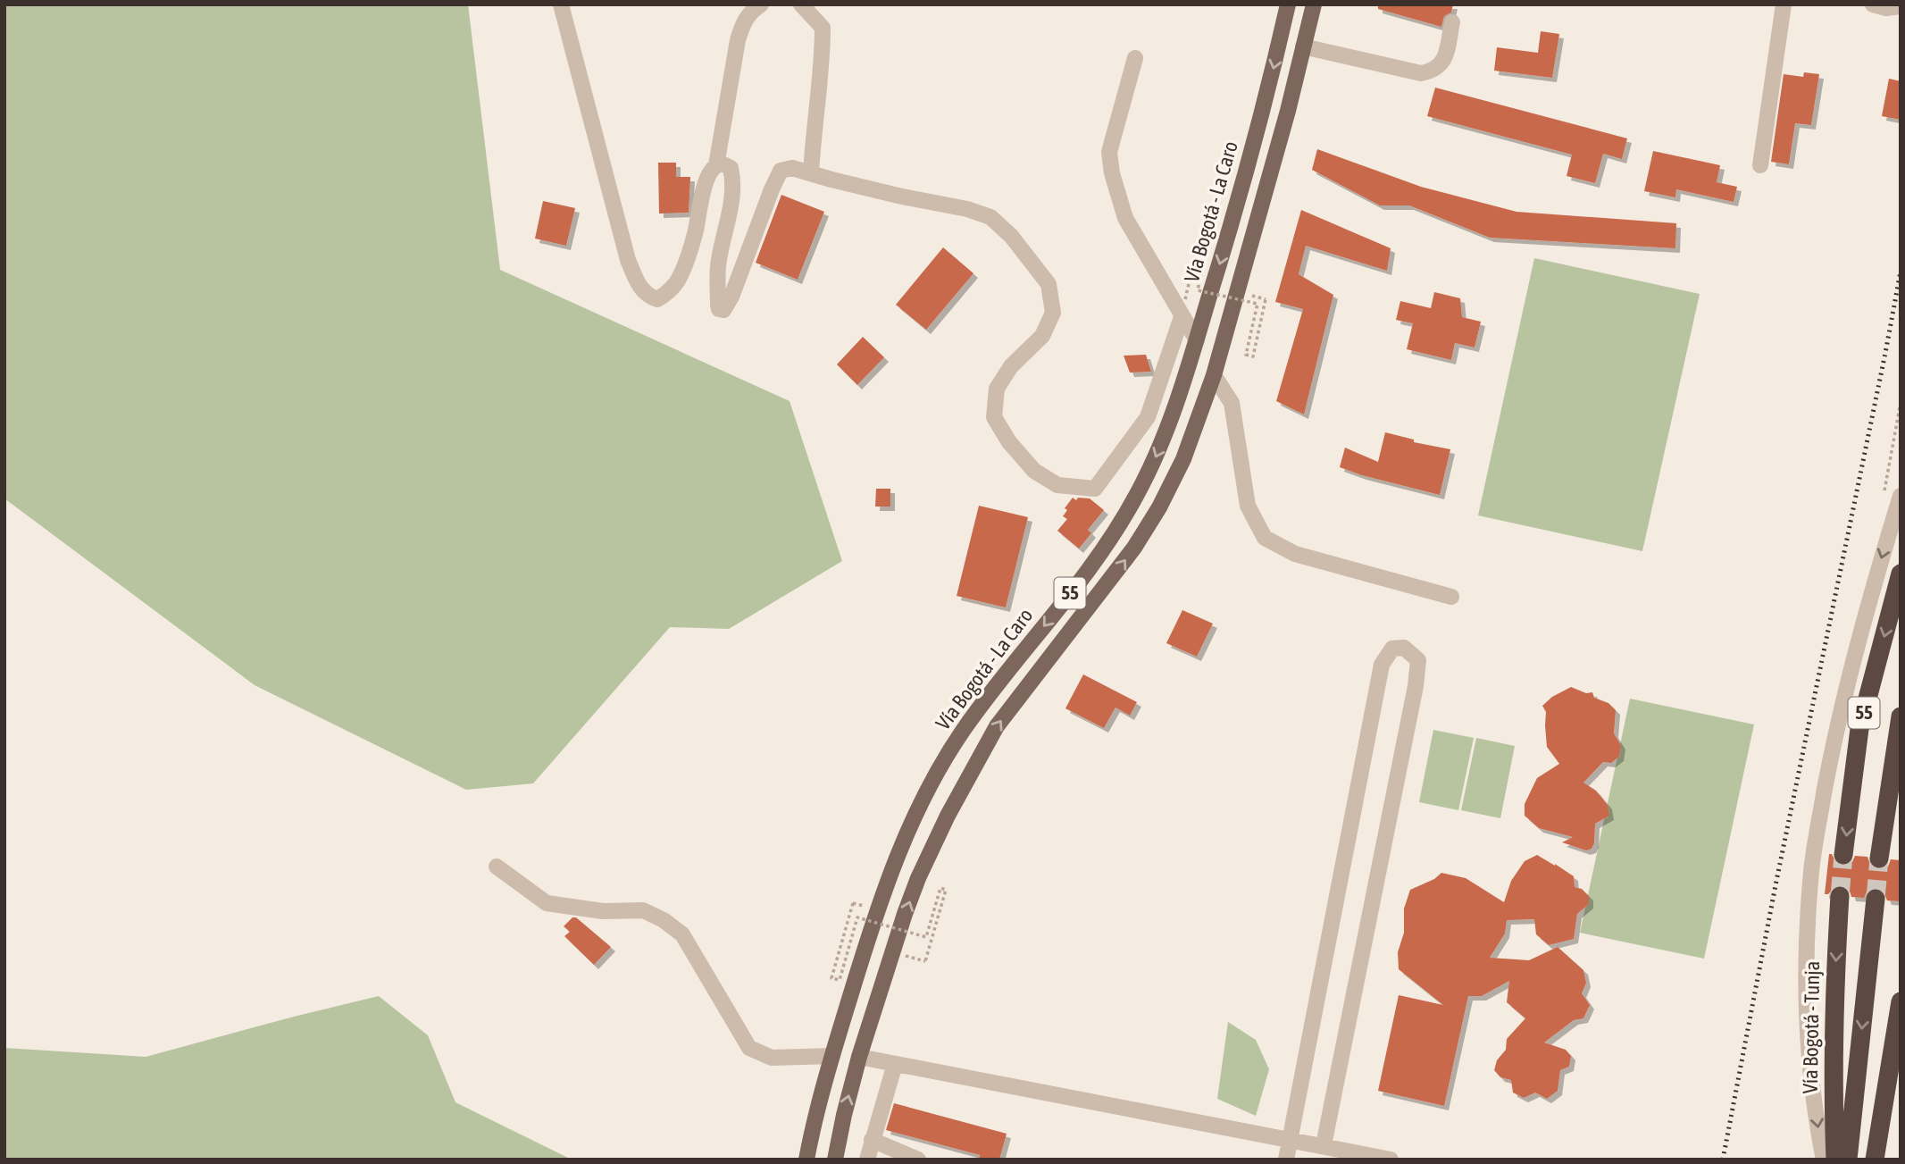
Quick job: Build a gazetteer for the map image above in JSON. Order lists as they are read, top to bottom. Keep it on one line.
{"streets":{"highway":["55","Vía Bogotá - Tunja"],"main road":["Vía Bogotá - La Caro"]}}
